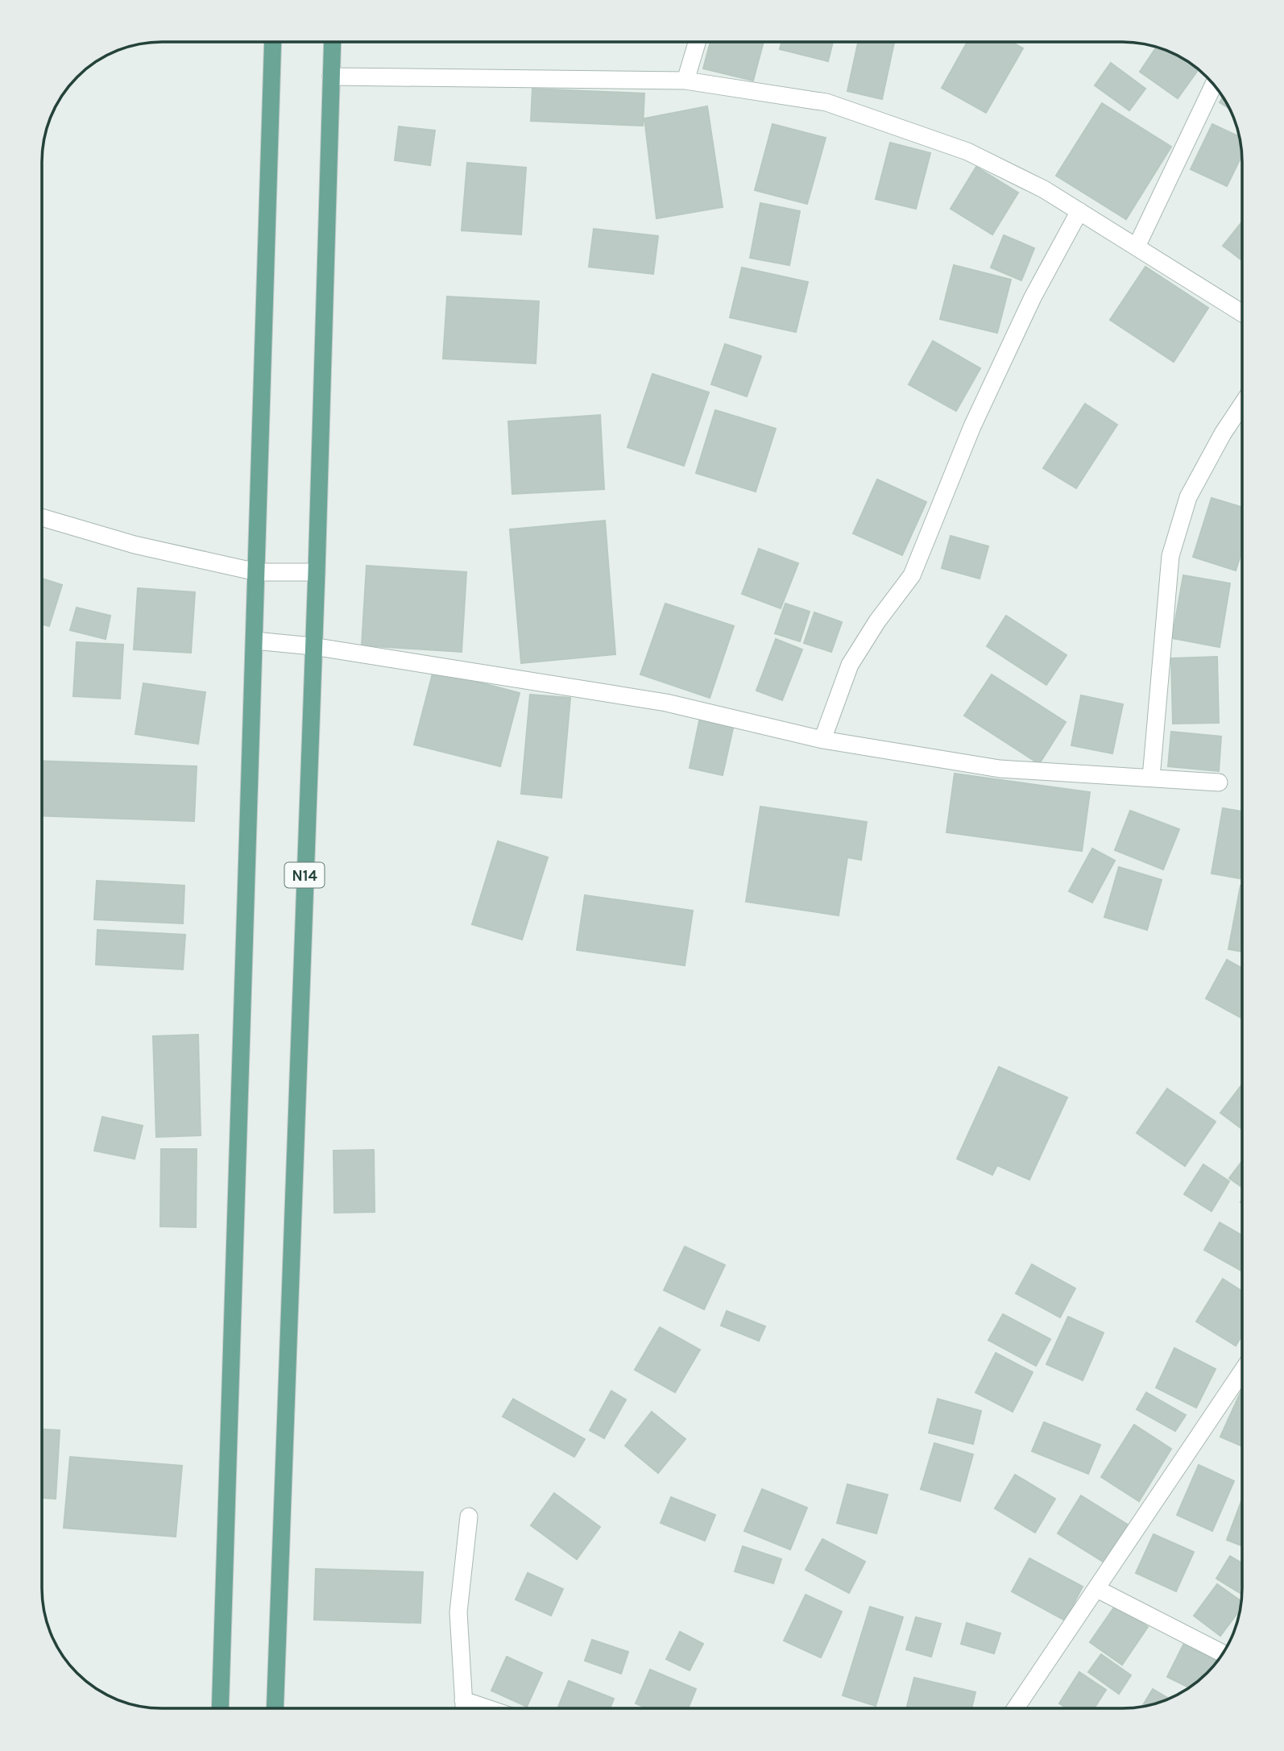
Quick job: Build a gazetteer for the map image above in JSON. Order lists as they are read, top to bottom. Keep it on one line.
{"streets":{"main road":["N14"]}}
